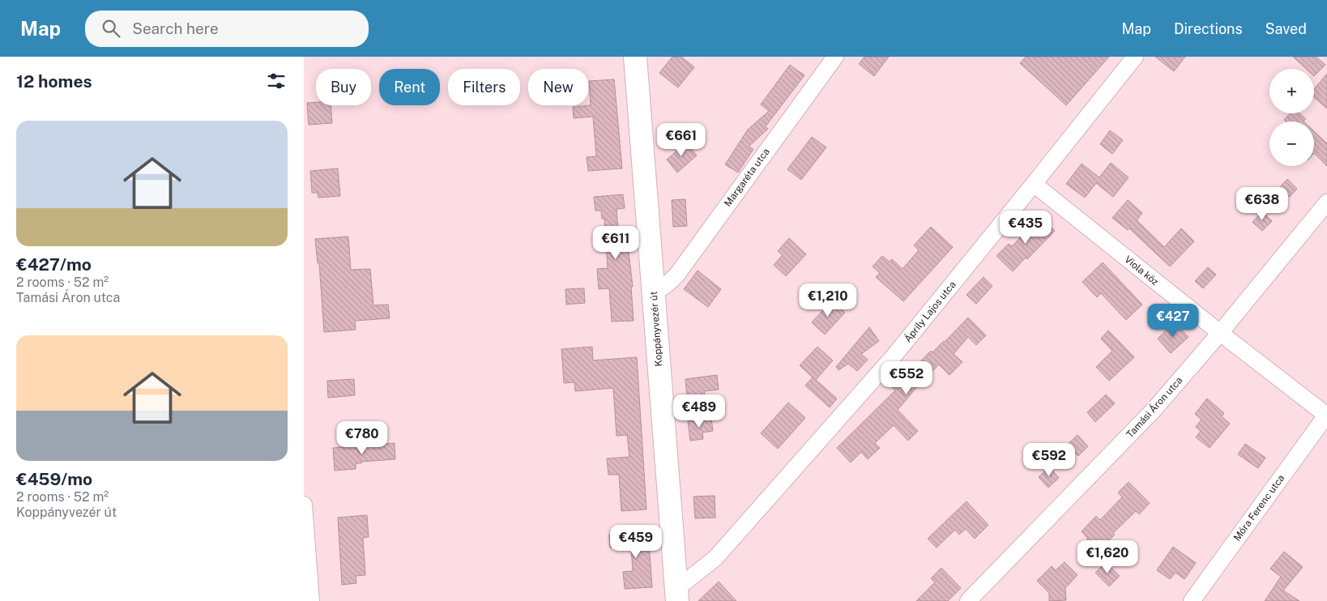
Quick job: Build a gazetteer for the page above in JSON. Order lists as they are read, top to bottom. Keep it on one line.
{"streets":{"street":["Margaréta utca","Viola köz","Áprily Lajos utca","Koppányvezér út","Tamási Áron utca","Móra Ferenc utca"]},"crossings":[["Margaréta utca","Koppányvezér út"],["Viola köz","Áprily Lajos utca"],["Viola köz","Tamási Áron utca"],["Viola köz","Móra Ferenc utca"],["Áprily Lajos utca","Koppányvezér út"]],"page":{"header":"Map","search":"Search here","nav":["Map","Directions","Saved"],"heading":"12 homes","map_buttons":["+","−"],"chip":["Buy","Rent","Filters","New"],"list":[{"name":"€427/mo","note":"2 rooms · 52 m² · Tamási Áron utca"},{"name":"€459/mo","note":"2 rooms · 52 m² · Koppányvezér út"}],"price":["€661","€638","€435","€611","€1,210","€427","€552","€489","€780","€592","€459","€1,620"]}}
